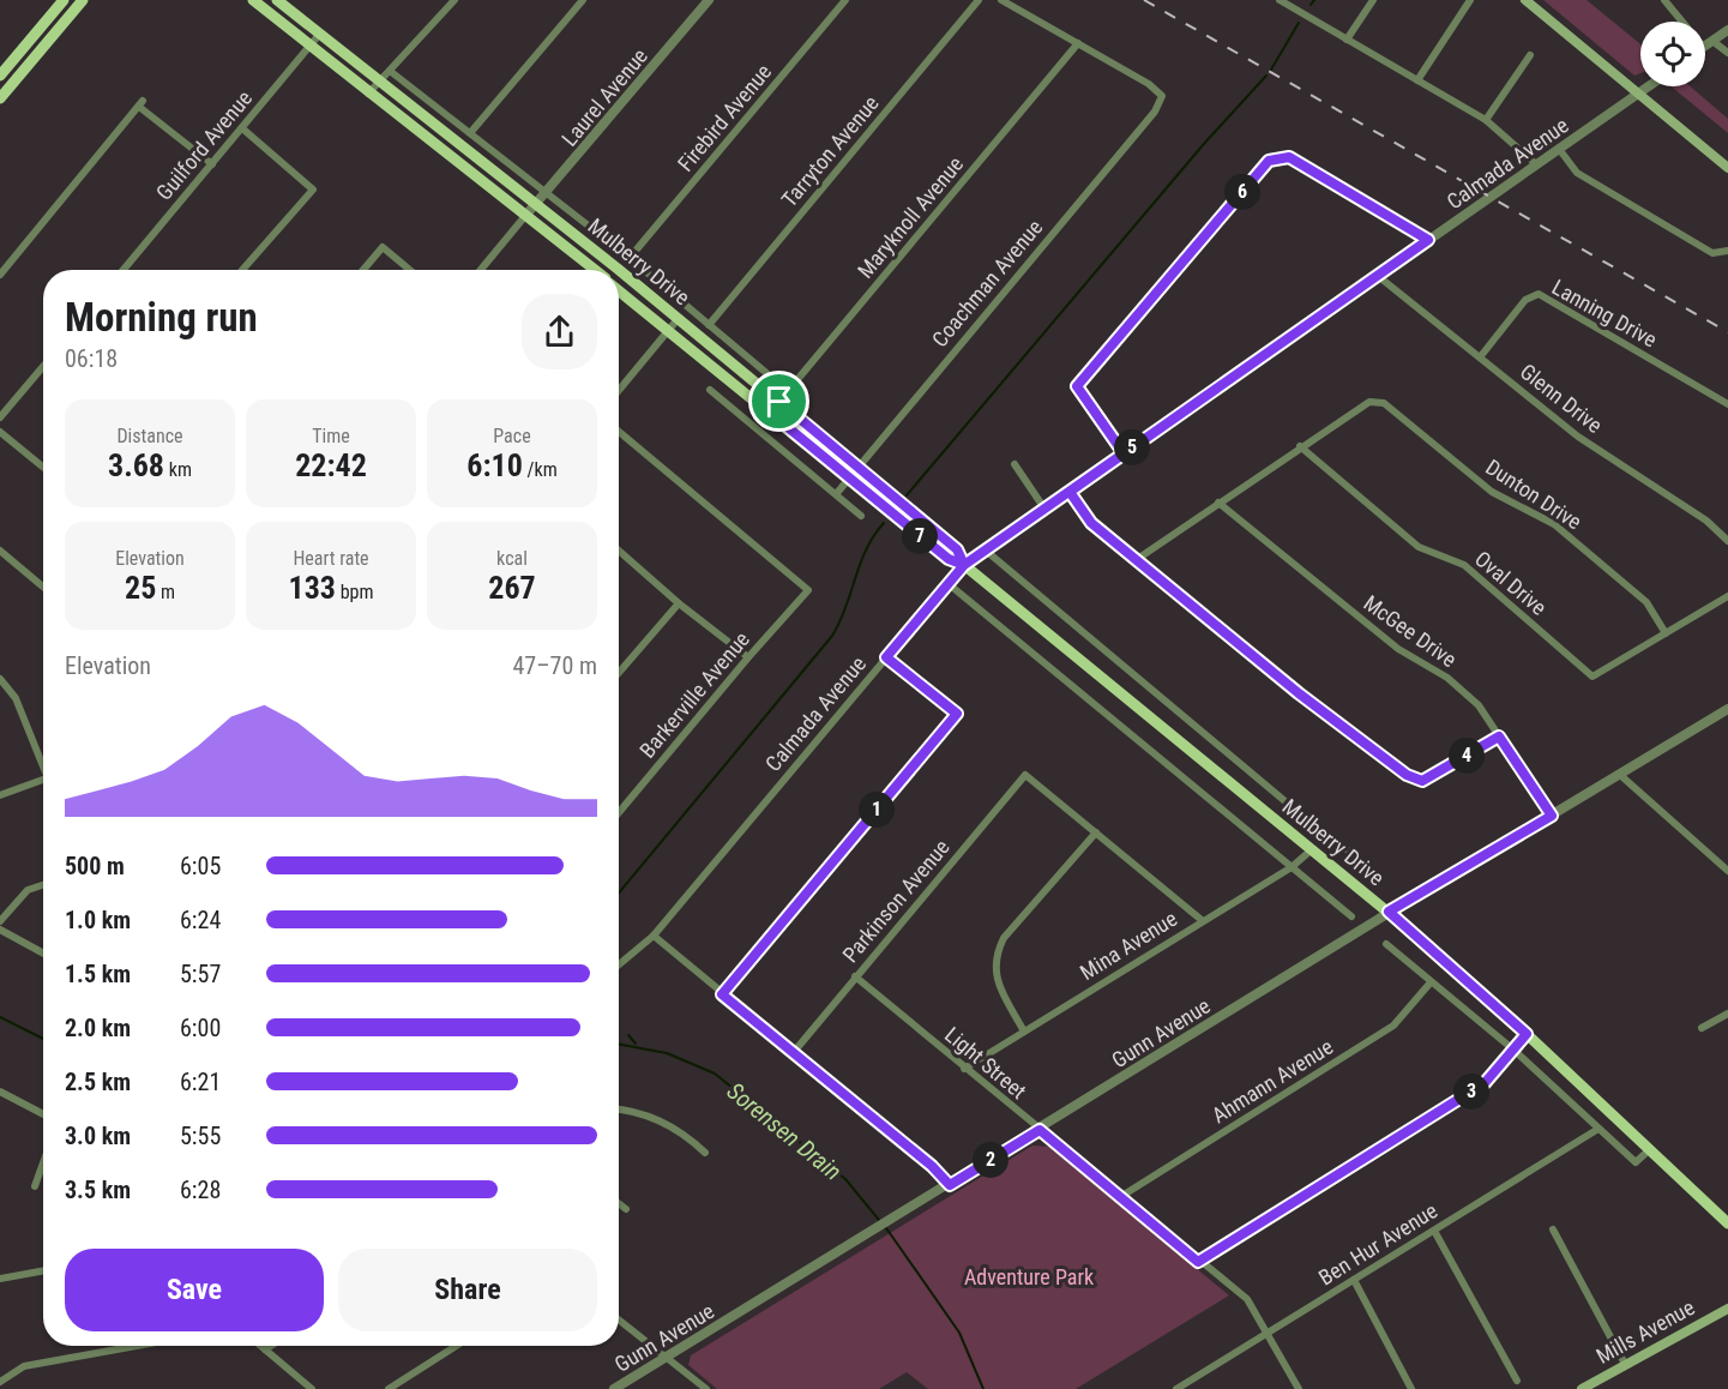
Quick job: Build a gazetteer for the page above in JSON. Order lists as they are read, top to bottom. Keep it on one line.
{"streets":{"main road":["Mulberry Drive","Mills Avenue"],"street":["Laurel Avenue","Firebird Avenue","Guilford Avenue","Tarryton Avenue","Calmada Avenue","Maryknoll Avenue","Coachman Avenue","Lanning Drive","Glenn Drive","Dunton Drive","Oval Drive","McGee Drive","Barkerville Avenue","Parkinson Avenue","Mina Avenue","Gunn Avenue","Light Street","Ahmann Avenue","Ben Hur Avenue"]},"crossings":[["Laurel Avenue","Mulberry Drive"],["Guilford Avenue","Mulberry Drive"],["Calmada Avenue","Mulberry Drive"],["Calmada Avenue","Glenn Drive"],["Maryknoll Avenue","Mulberry Drive"],["Maryknoll Avenue","Coachman Avenue"],["Mulberry Drive","Coachman Avenue"],["Mulberry Drive","Mina Avenue"],["Mulberry Drive","Gunn Avenue"],["Lanning Drive","Glenn Drive"],["Dunton Drive","Oval Drive"],["McGee Drive","Gunn Avenue"],["Parkinson Avenue","Light Street"],["Mina Avenue","Light Street"],["Gunn Avenue","Light Street"],["Light Street","Ahmann Avenue"],["Light Street","Ben Hur Avenue"]],"water":["Sorensen Drain"],"parks":["Adventure Park"],"page":{"pins":["6","5","7","4","1","3","2"],"heading":["Morning run","06:18"],"stats":[["Distance","3.68 km"],["Time","22:42"],["Pace","6:10 /km"],["Elevation","25 m"],["Heart rate","133 bpm"],["kcal","267"]],"chart":["Elevation","47–70 m"],"list":[{"name":"500 m","note":"6:05"},{"name":"1.0 km","note":"6:24"},{"name":"1.5 km","note":"5:57"},{"name":"2.0 km","note":"6:00"},{"name":"2.5 km","note":"6:21"},{"name":"3.0 km","note":"5:55"},{"name":"3.5 km","note":"6:28"}],"buttons":["Save","Share"]}}
